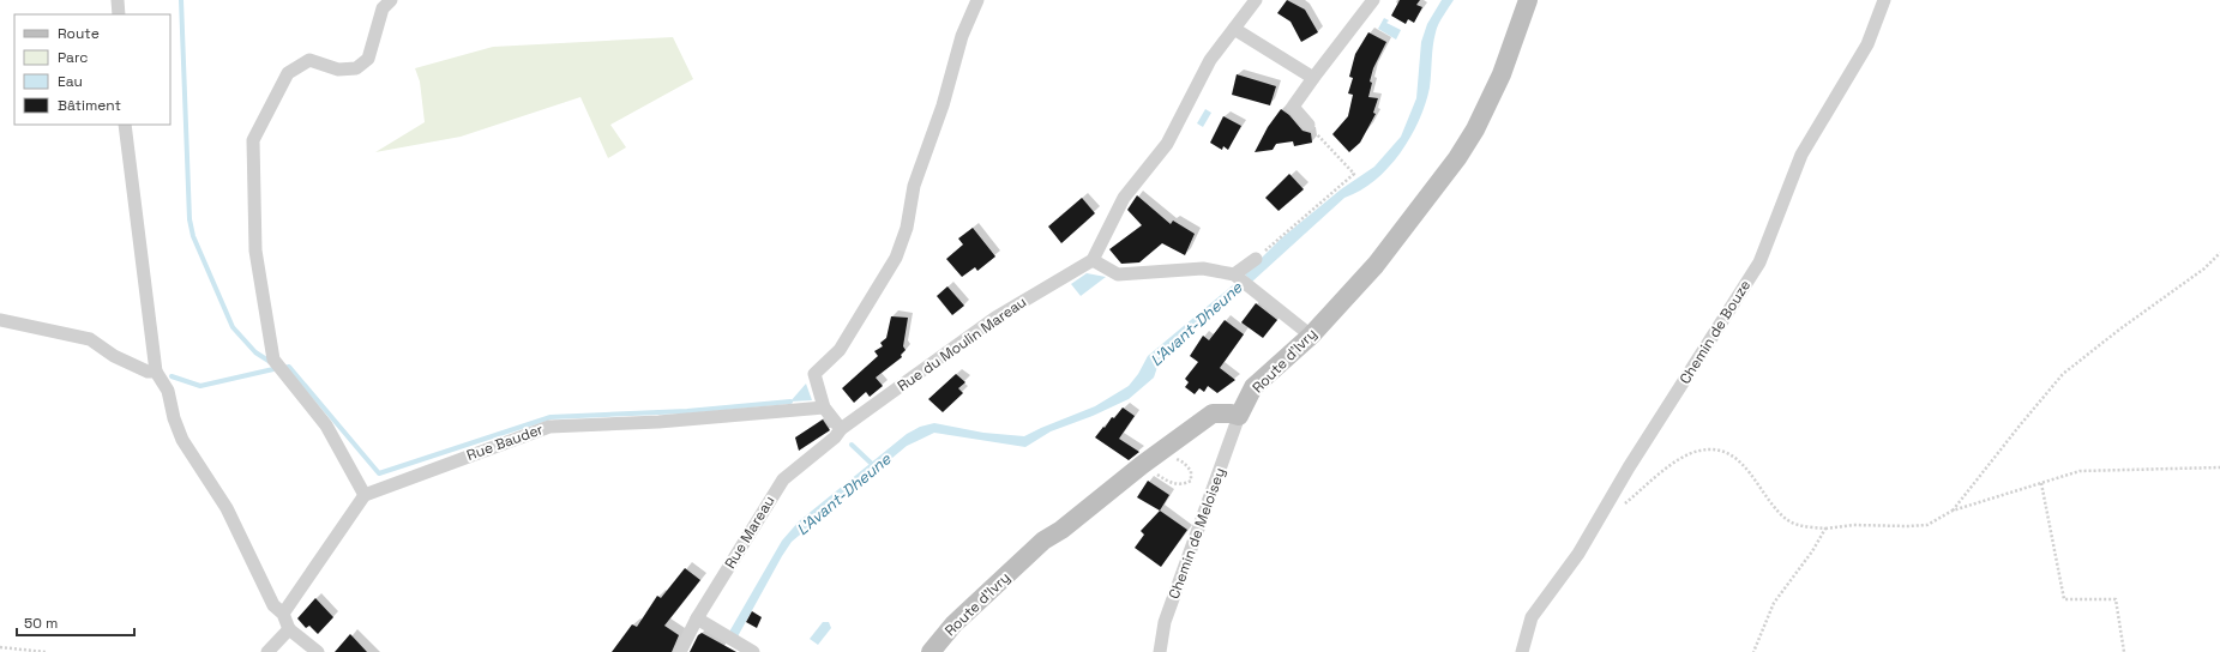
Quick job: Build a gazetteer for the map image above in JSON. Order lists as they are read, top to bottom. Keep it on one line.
{"streets":{"main road":["Route d'Ivry"],"street":["Chemin de Bouze","Rue du Moulin Mareau","Rue Bauder","Rue Mareau","Chemin de Meloisey"]},"crossings":[["Rue du Moulin Mareau","Rue Mareau"],["Route d'Ivry","Chemin de Meloisey"]],"water":["L'Avant-Dheune"],"legend":["Route","Parc","Eau","Bâtiment"],"scale_bar":"50 m"}
